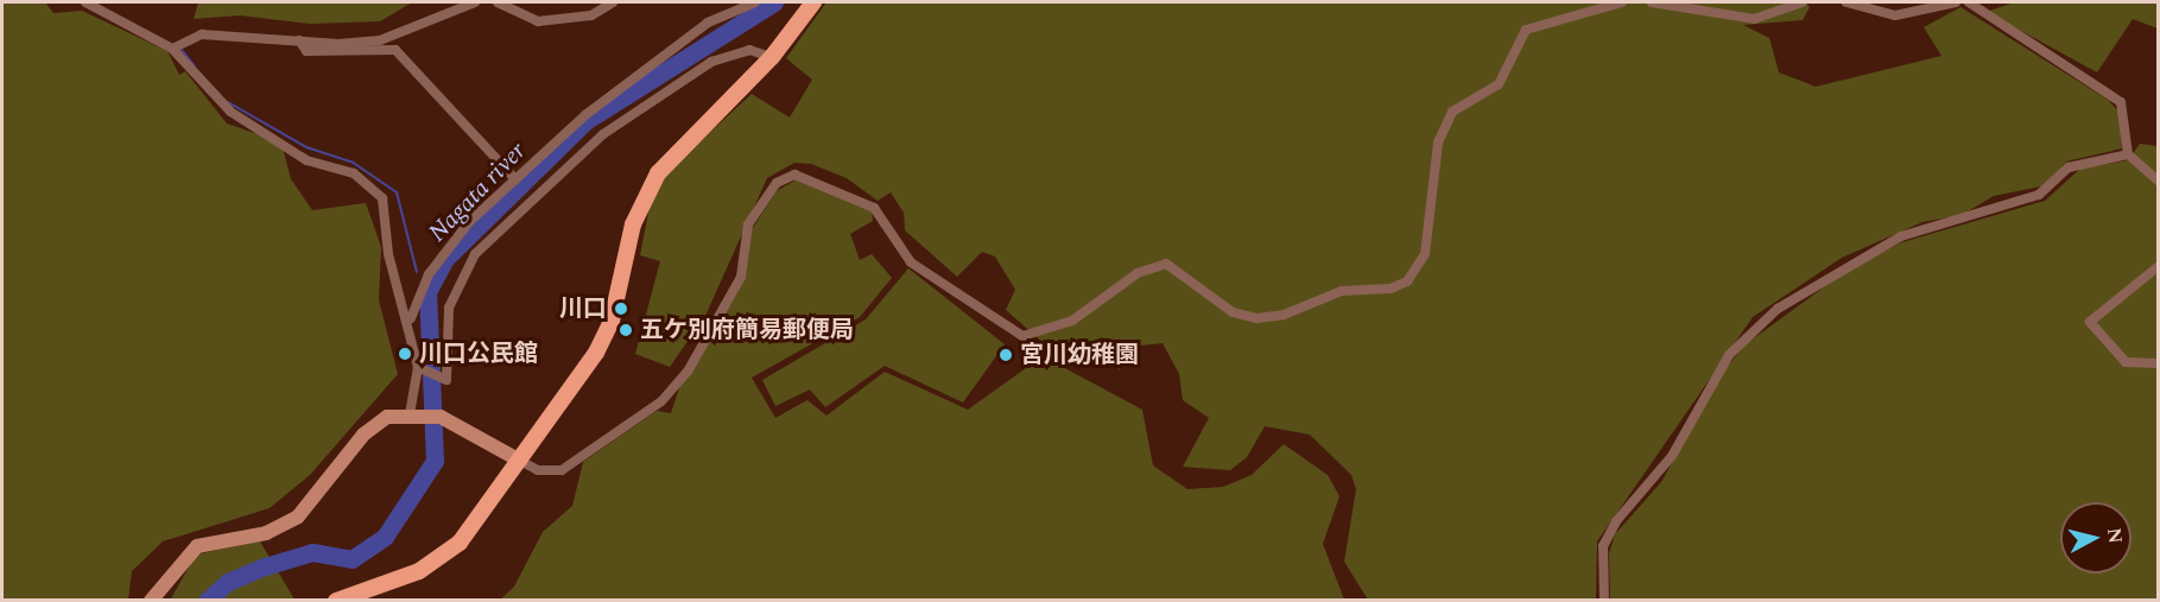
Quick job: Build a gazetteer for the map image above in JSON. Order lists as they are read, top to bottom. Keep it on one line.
{"water":["Nagata river"],"places":["川口","五ケ別府簡易郵便局","川口公民館","宮川幼稚園"],"north":"right"}
